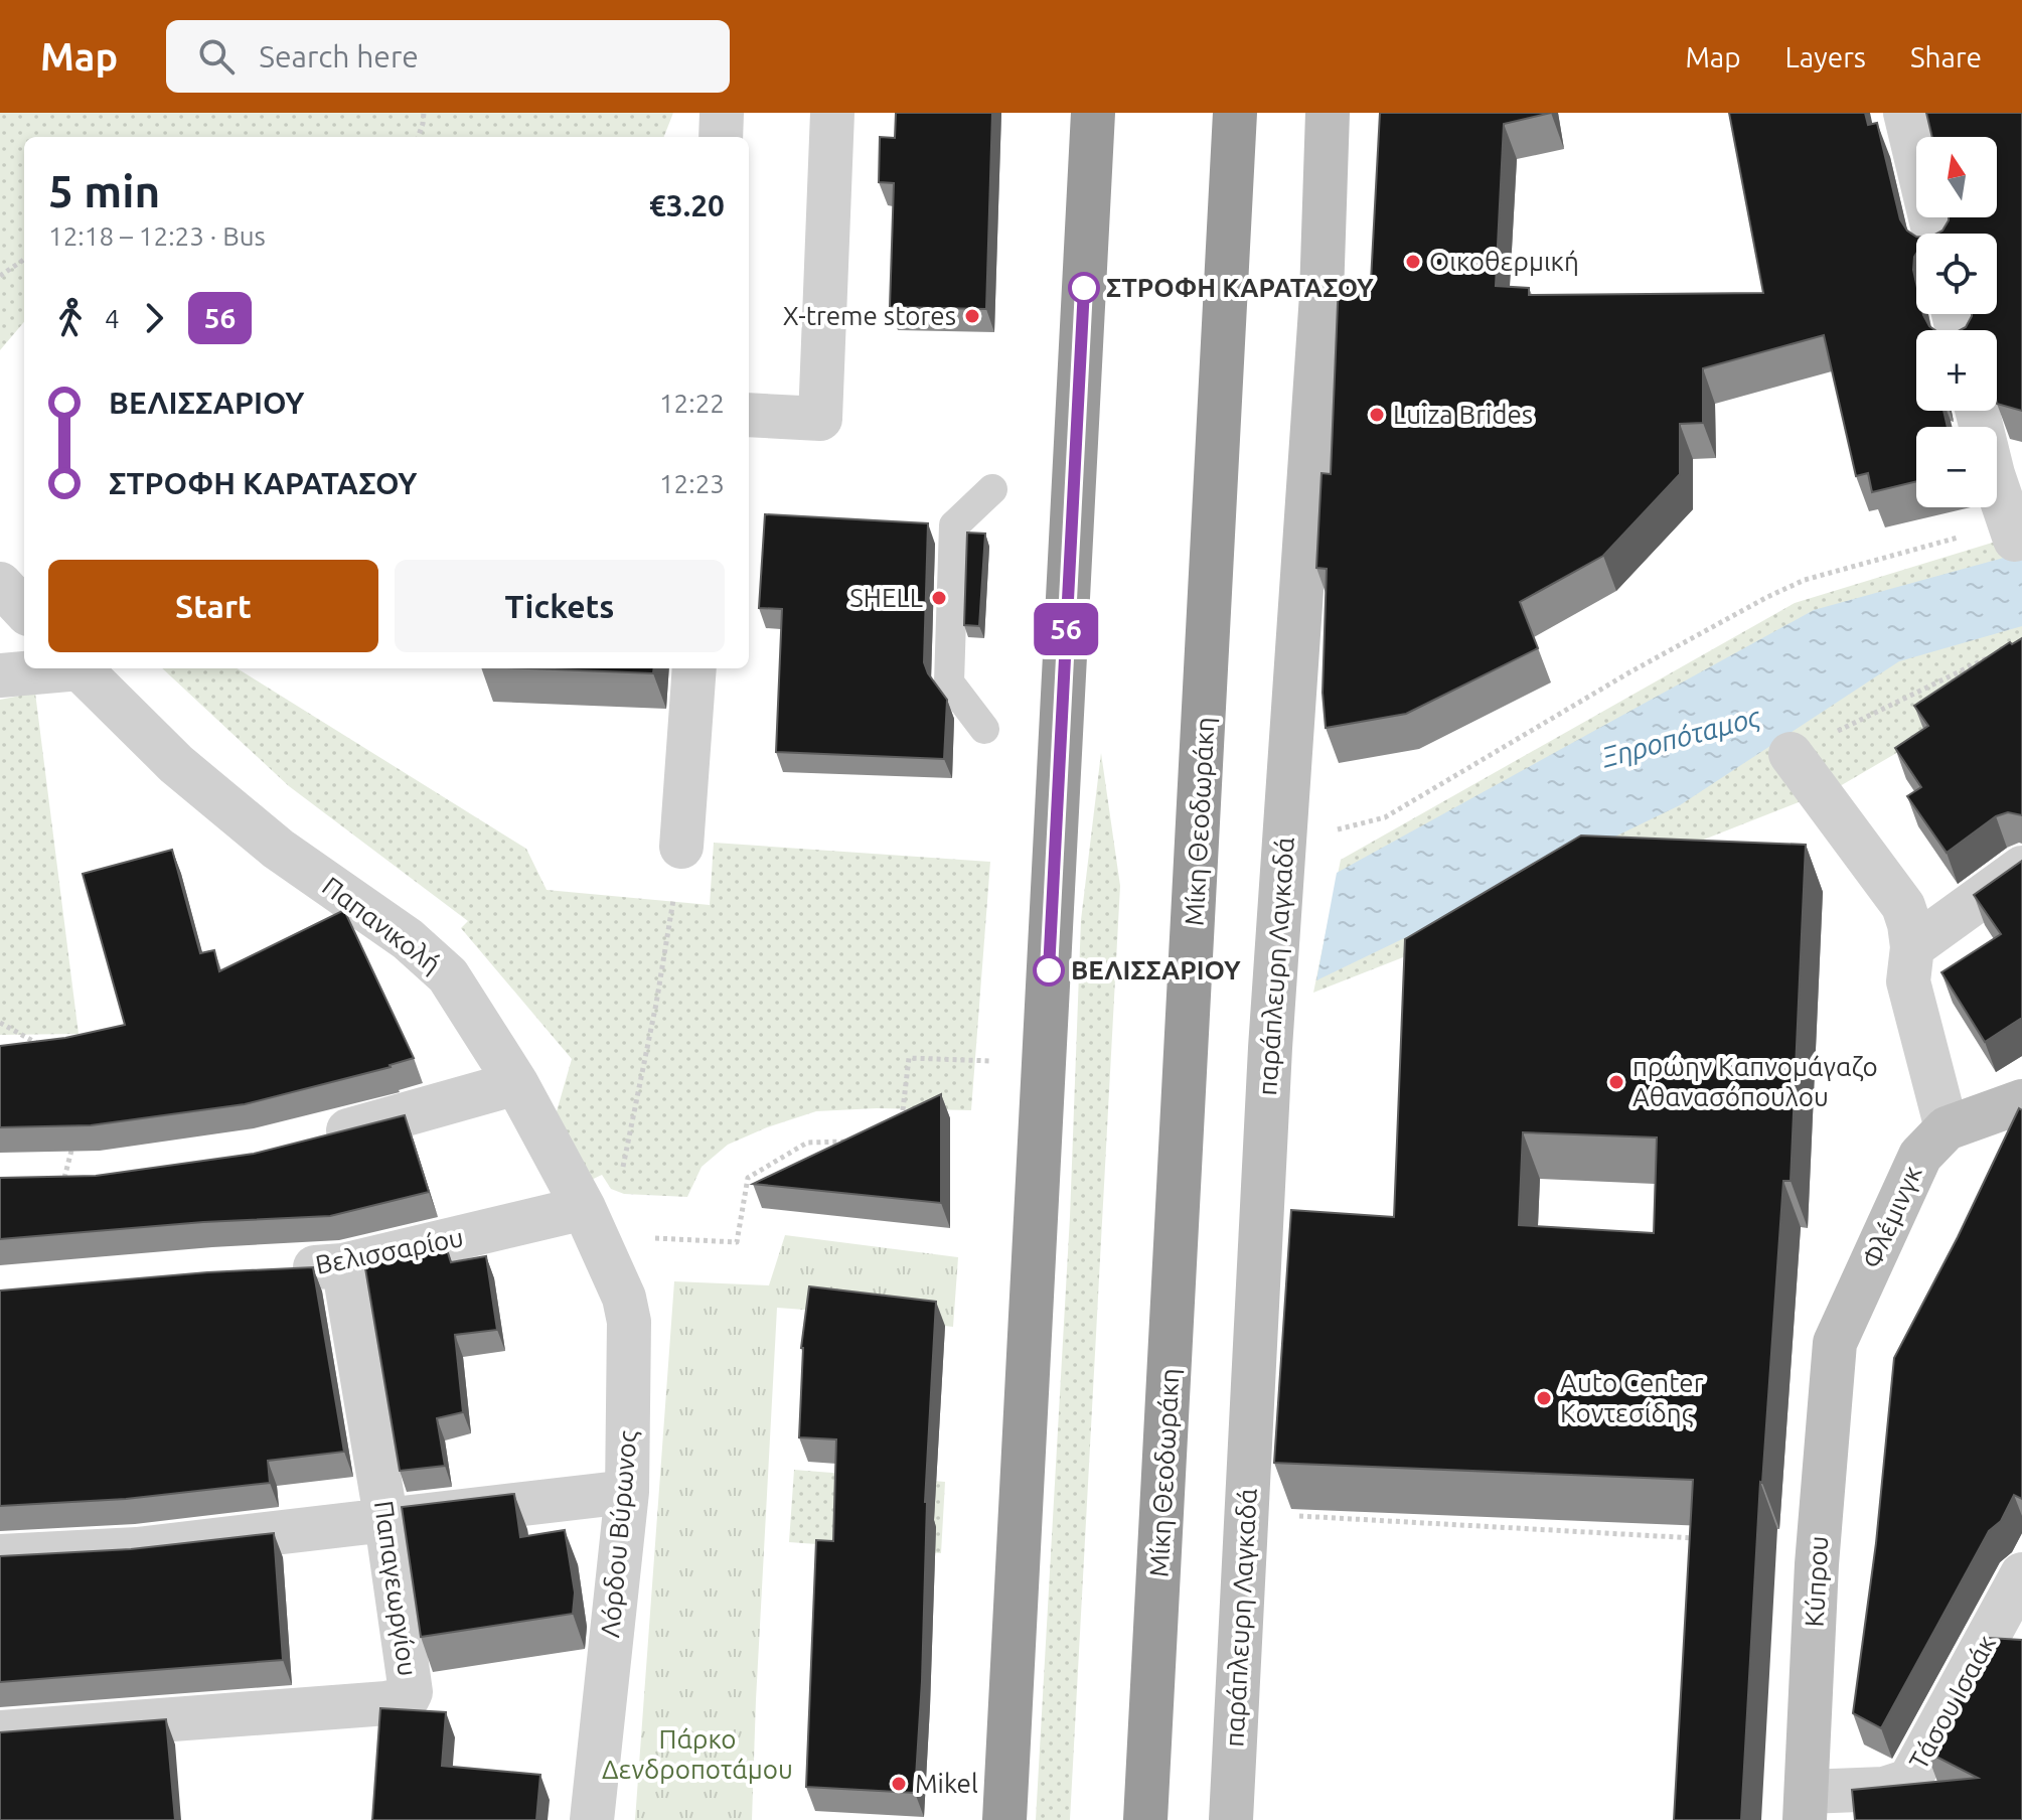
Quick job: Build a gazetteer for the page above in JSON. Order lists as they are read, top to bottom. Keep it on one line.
{"streets":{"highway":["Μίκη Θεοδωράκη"],"street":["Παπανικολή","παράπλευρη Λαγκαδά","Φλέμινγκ","Βελισσαρίου","Λόρδου Βύρωνος","Κύπρου","Παπαγεωργίου","Τάσου Ισαάκ"]},"crossings":[["Παπανικολή","Βελισσαρίου"],["Παπανικολή","Λόρδου Βύρωνος"],["Φλέμινγκ","Κύπρου"],["Βελισσαρίου","Παπαγεωργίου"],["Κύπρου","Τάσου Ισαάκ"]],"water":["Ξηροπόταμος"],"parks":["Πάρκο Δενδροποτάμου"],"places":["Οικοθερμική","ΣΤΡΟΦΗ ΚΑΡΑΤΑΣΟΥ","X-treme stores","Luiza Brides","SHELL","ΒΕΛΙΣΣΑΡΙΟΥ","πρώην Καπνομάγαζο Αθανασόπουλου","Auto Center Κοντεσίδης","Mikel"],"lines":["bus line 56"],"north":"top","page":{"header":"Map","search":"Search here","nav":["Map","Layers","Share"],"on_map":"56","map_buttons":["+","−"],"heading":["5 min","12:18 – 12:23 · Bus","€3.20"],"legs":["4","56"],"list":[{"name":"ΒΕΛΙΣΣΑΡΙΟΥ","value":"12:22"},{"name":"ΣΤΡΟΦΗ ΚΑΡΑΤΑΣΟΥ","value":"12:23"}],"buttons":["Start","Tickets"]}}
